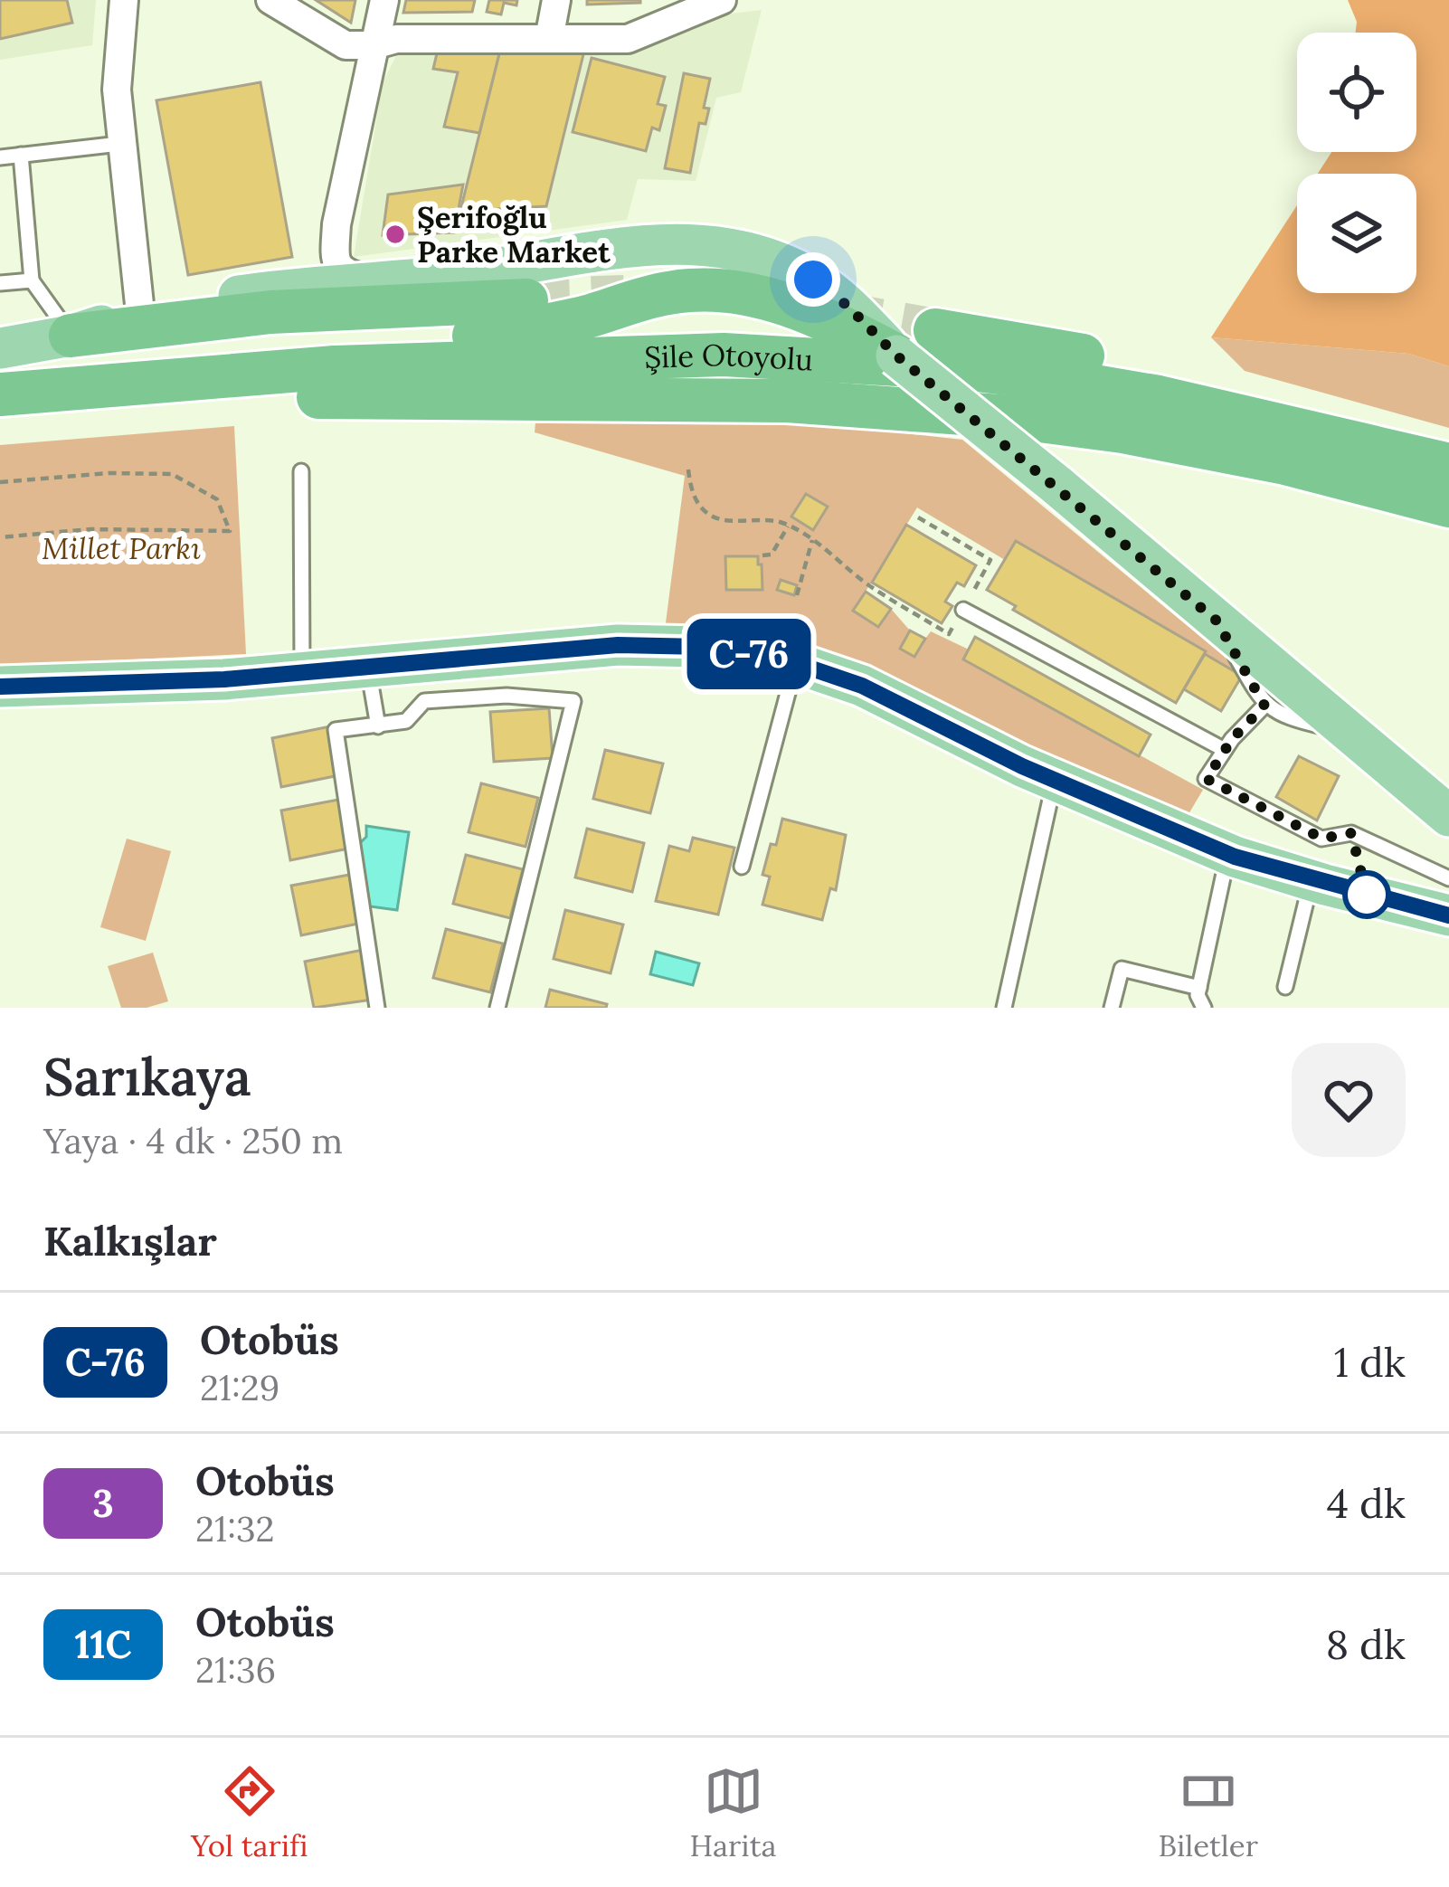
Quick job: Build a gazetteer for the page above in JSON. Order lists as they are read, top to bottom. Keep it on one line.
{"streets":{"highway":["Şile Otoyolu"]},"parks":["Millet Parkı"],"places":["Şerifoğlu Parke Market"],"lines":["bus line C-76"],"page":{"on_map":"C-76","heading":[["Sarıkaya","Yaya · 4 dk · 250 m"],"Kalkışlar"],"list":[{"mark":"C-76","name":"Otobüs","note":"21:29","value":"1 dk"},{"mark":"3","name":"Otobüs","note":"21:32","value":"4 dk"},{"mark":"11C","name":"Otobüs","note":"21:36","value":"8 dk"}],"tabs":["Yol tarifi","Harita","Biletler"]}}
